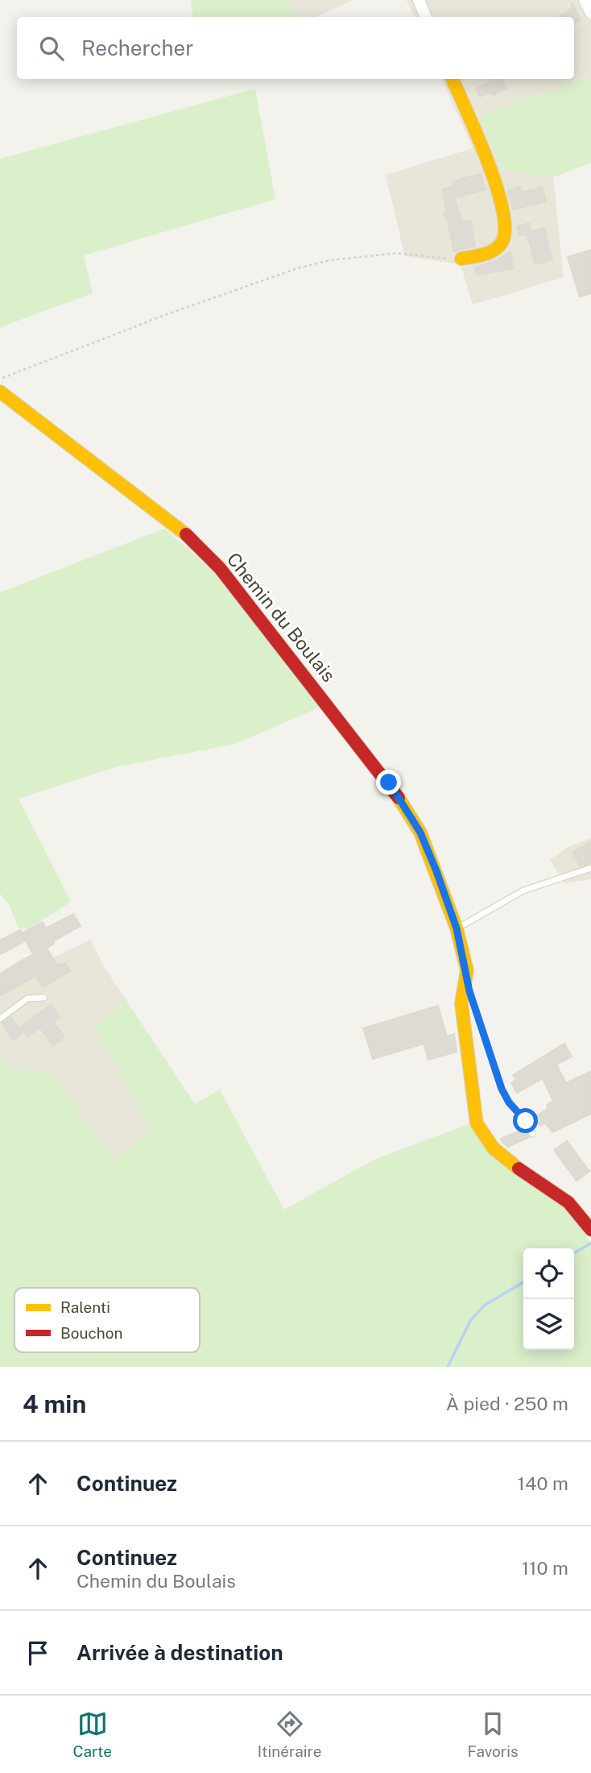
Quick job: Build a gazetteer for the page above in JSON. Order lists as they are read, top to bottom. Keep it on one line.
{"streets":{"street":["Chemin du Boulais"]},"legend":["Ralenti","Bouchon"],"page":{"search":"Rechercher","heading":["4 min","À pied · 250 m"],"list":[["Continuez","140 m"],["Continuez","Chemin du Boulais","110 m"],"Arrivée à destination"],"nav":["Carte","Itinéraire","Favoris"]}}
